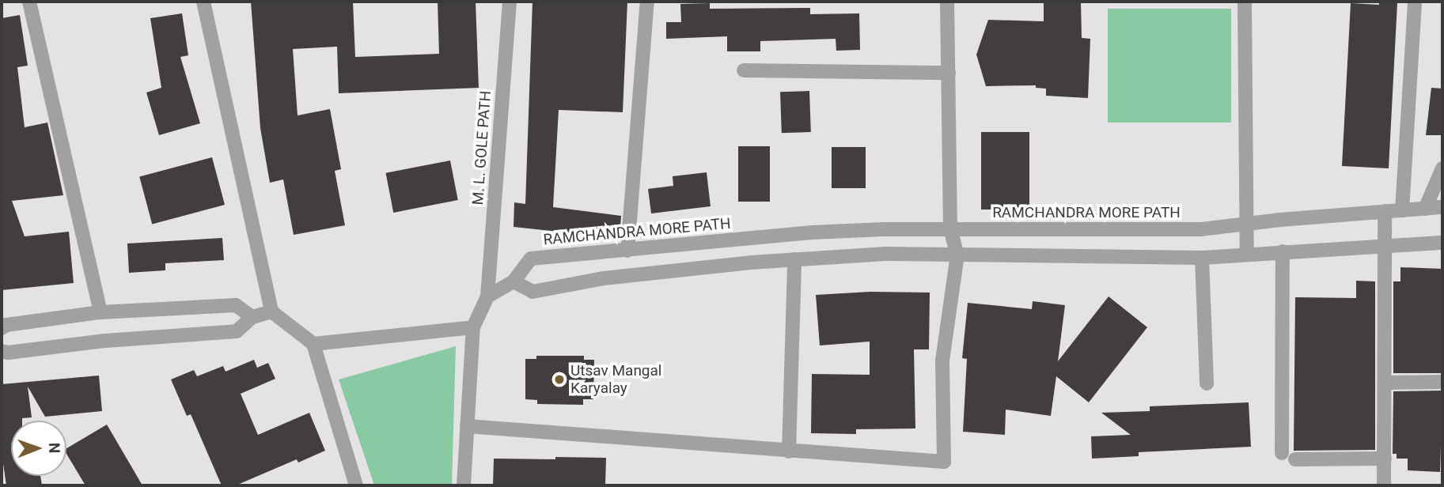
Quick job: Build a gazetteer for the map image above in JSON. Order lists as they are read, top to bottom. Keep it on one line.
{"streets":{"street":["M. L. GOLE PATH","RAMCHANDRA MORE PATH"]},"places":["Utsav Mangal Karyalay"],"north":"right"}
